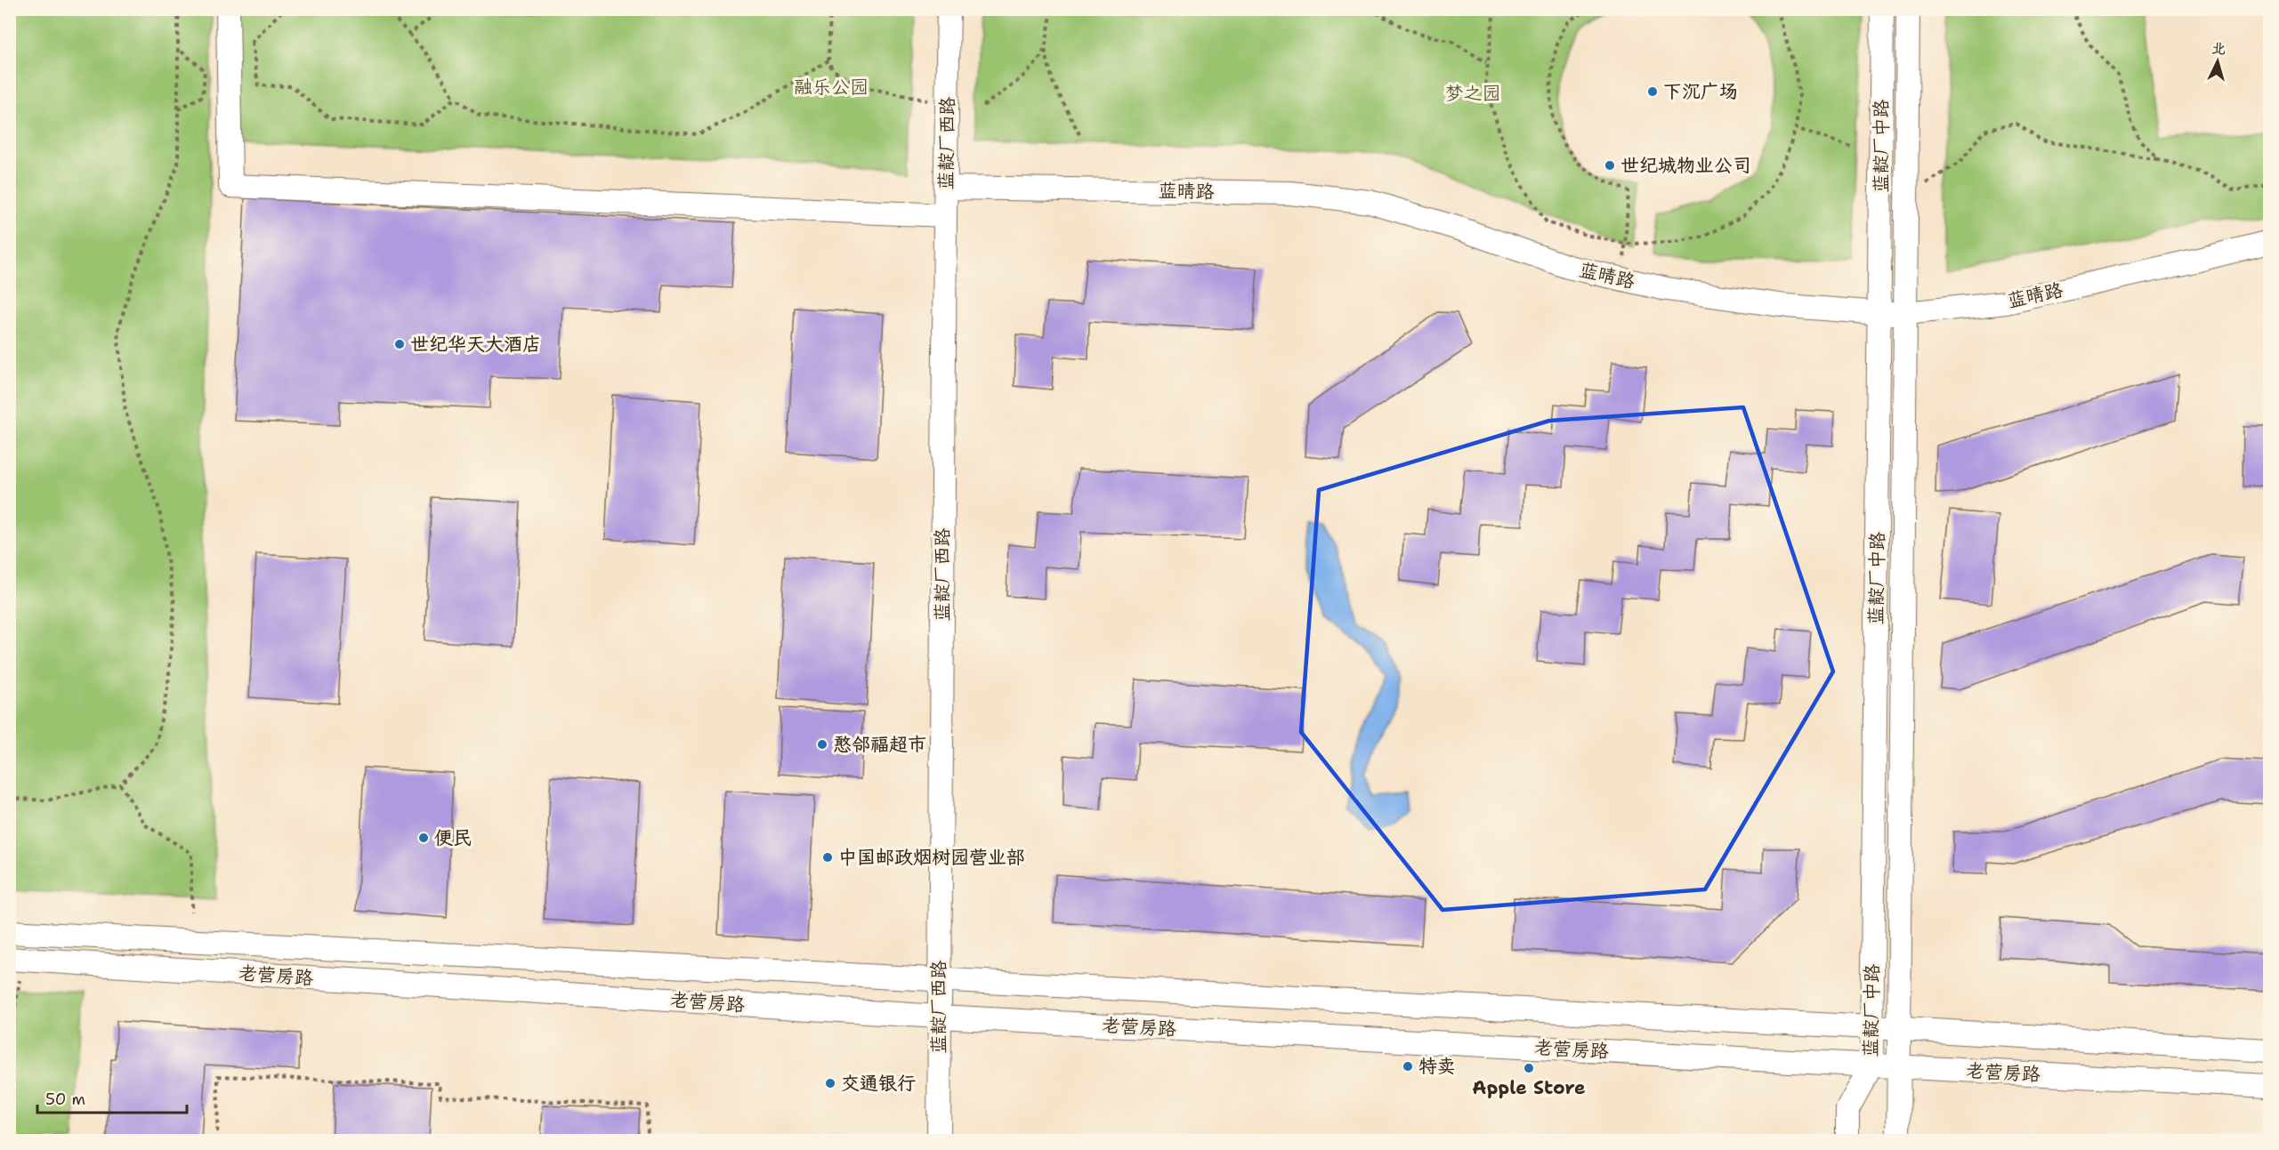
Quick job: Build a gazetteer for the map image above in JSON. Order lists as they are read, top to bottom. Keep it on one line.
{"streets":{"street":["蓝靛厂西路","蓝靛厂中路","蓝晴路","老营房路"]},"crossings":[["蓝靛厂西路","蓝晴路"],["蓝靛厂西路","老营房路"],["蓝靛厂中路","蓝晴路"],["蓝靛厂中路","老营房路"]],"parks":["融乐公园","梦之园"],"places":["下沉广场","世纪城物业公司","世纪华天大酒店","憨邻福超市","便民","中国邮政烟树园营业部","特卖","Apple Store","交通银行"],"scale_bar":"50 m","north":"top"}
